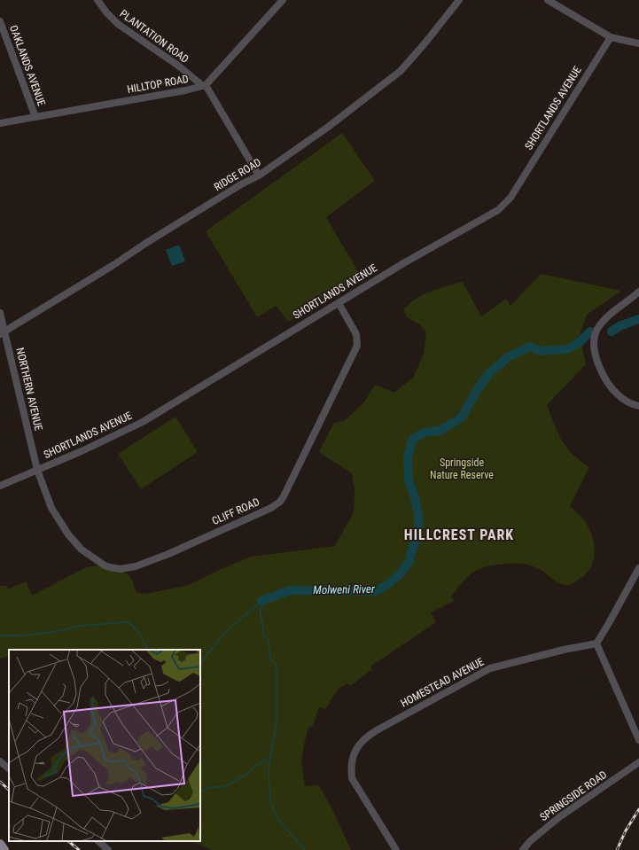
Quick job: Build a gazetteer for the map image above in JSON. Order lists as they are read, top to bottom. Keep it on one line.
{"streets":{"street":["PLANTATION ROAD","OAKLANDS AVENUE","HILLTOP ROAD","SHORTLANDS AVENUE","RIDGE ROAD","NORTHERN AVENUE","CLIFF ROAD","HOMESTEAD AVENUE","SPRINGSIDE ROAD"]},"crossings":[["PLANTATION ROAD","HILLTOP ROAD"],["PLANTATION ROAD","RIDGE ROAD"],["OAKLANDS AVENUE","HILLTOP ROAD"],["SHORTLANDS AVENUE","NORTHERN AVENUE"],["SHORTLANDS AVENUE","CLIFF ROAD"],["RIDGE ROAD","NORTHERN AVENUE"],["NORTHERN AVENUE","CLIFF ROAD"]],"districts":["HILLCREST PARK"],"water":["Molweni River"],"parks":["Springside Nature Reserve"]}
